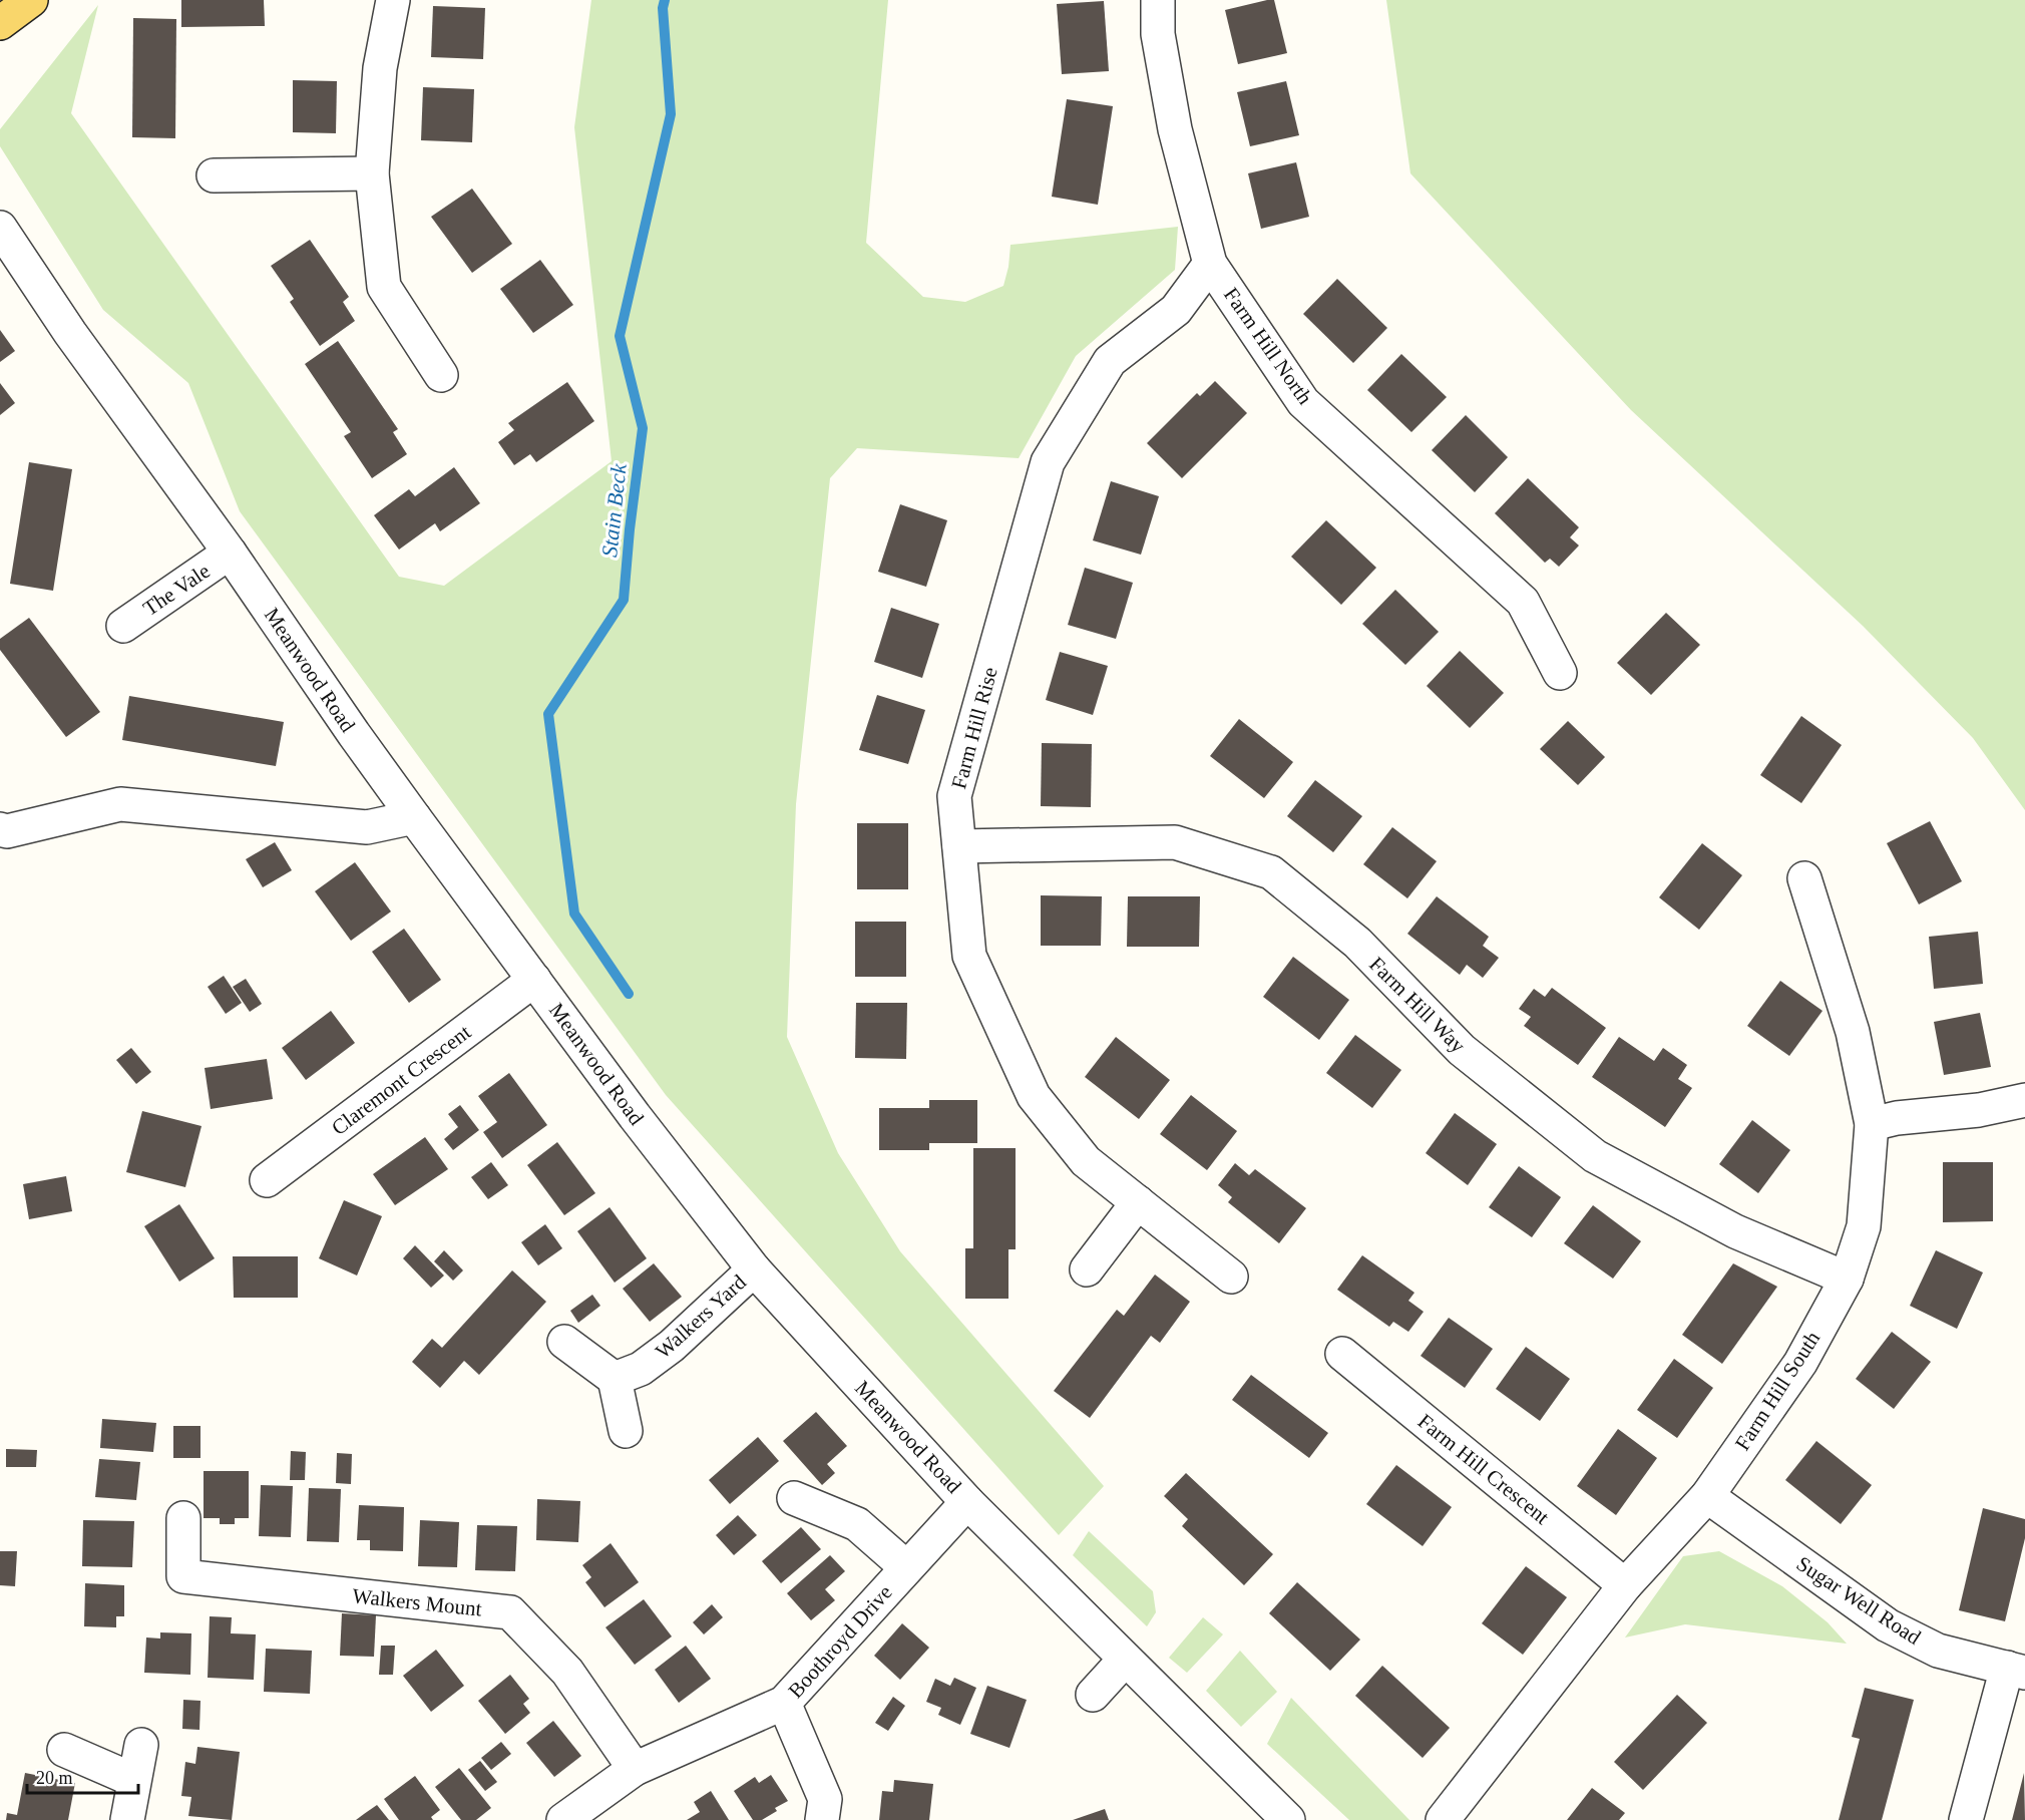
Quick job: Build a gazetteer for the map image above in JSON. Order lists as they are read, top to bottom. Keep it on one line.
{"streets":{"street":["Farm Hill North","The Vale","Meanwood Road","Farm Hill Rise","Farm Hill Way","Claremont Crescent","Walkers Yard","Farm Hill South","Farm Hill Crescent","Sugar Well Road","Walkers Mount","Boothroyd Drive"]},"crossings":[["Farm Hill North","Farm Hill Rise"],["The Vale","Meanwood Road"],["Meanwood Road","Claremont Crescent"],["Meanwood Road","Walkers Yard"],["Meanwood Road","Boothroyd Drive"],["Farm Hill Rise","Farm Hill Way"],["Farm Hill Way","Farm Hill South"],["Farm Hill South","Farm Hill Crescent"],["Farm Hill South","Sugar Well Road"],["Walkers Mount","Boothroyd Drive"]],"water":["Stain Beck"],"scale_bar":"20 m"}
